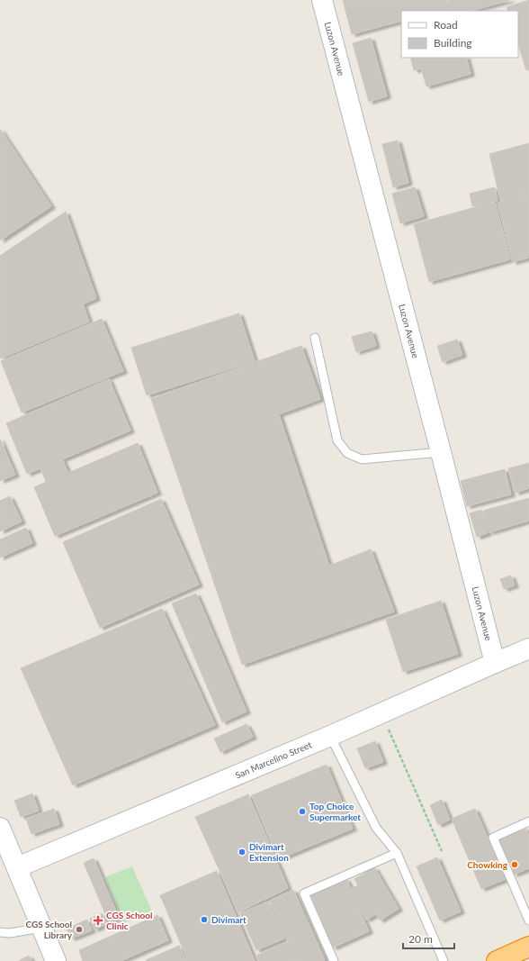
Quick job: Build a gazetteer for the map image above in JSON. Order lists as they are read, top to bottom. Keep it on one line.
{"streets":{"street":["Luzon Avenue","San Marcelino Street"]},"crossings":[["Luzon Avenue","San Marcelino Street"]],"places":{"other":["Top Choice Supermarket","Divimart Extension","Chowking","Divimart","CGS School Library"],"health":["CGS School Clinic"]},"legend":["Road","Building"],"scale_bar":"20 m"}
